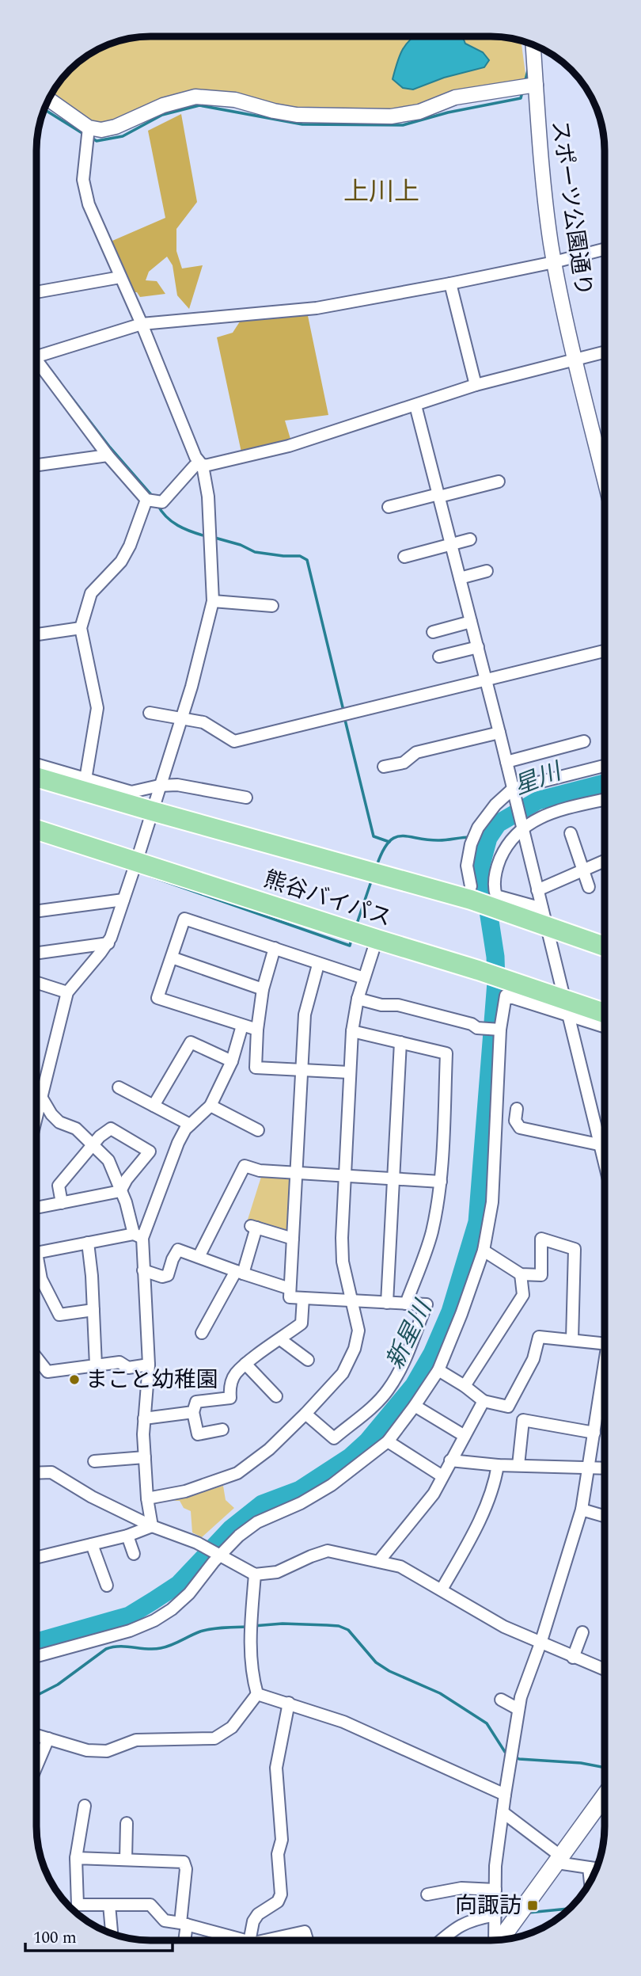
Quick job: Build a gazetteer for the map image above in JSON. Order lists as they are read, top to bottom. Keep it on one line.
{"streets":{"highway":["熊谷バイパス"],"street":["スポーツ公園通り"]},"districts":["上川上"],"water":["星川","新星川"],"places":{"other":["まこと幼稚園"],"transit":["向諏訪"]},"scale_bar":"100 m"}
